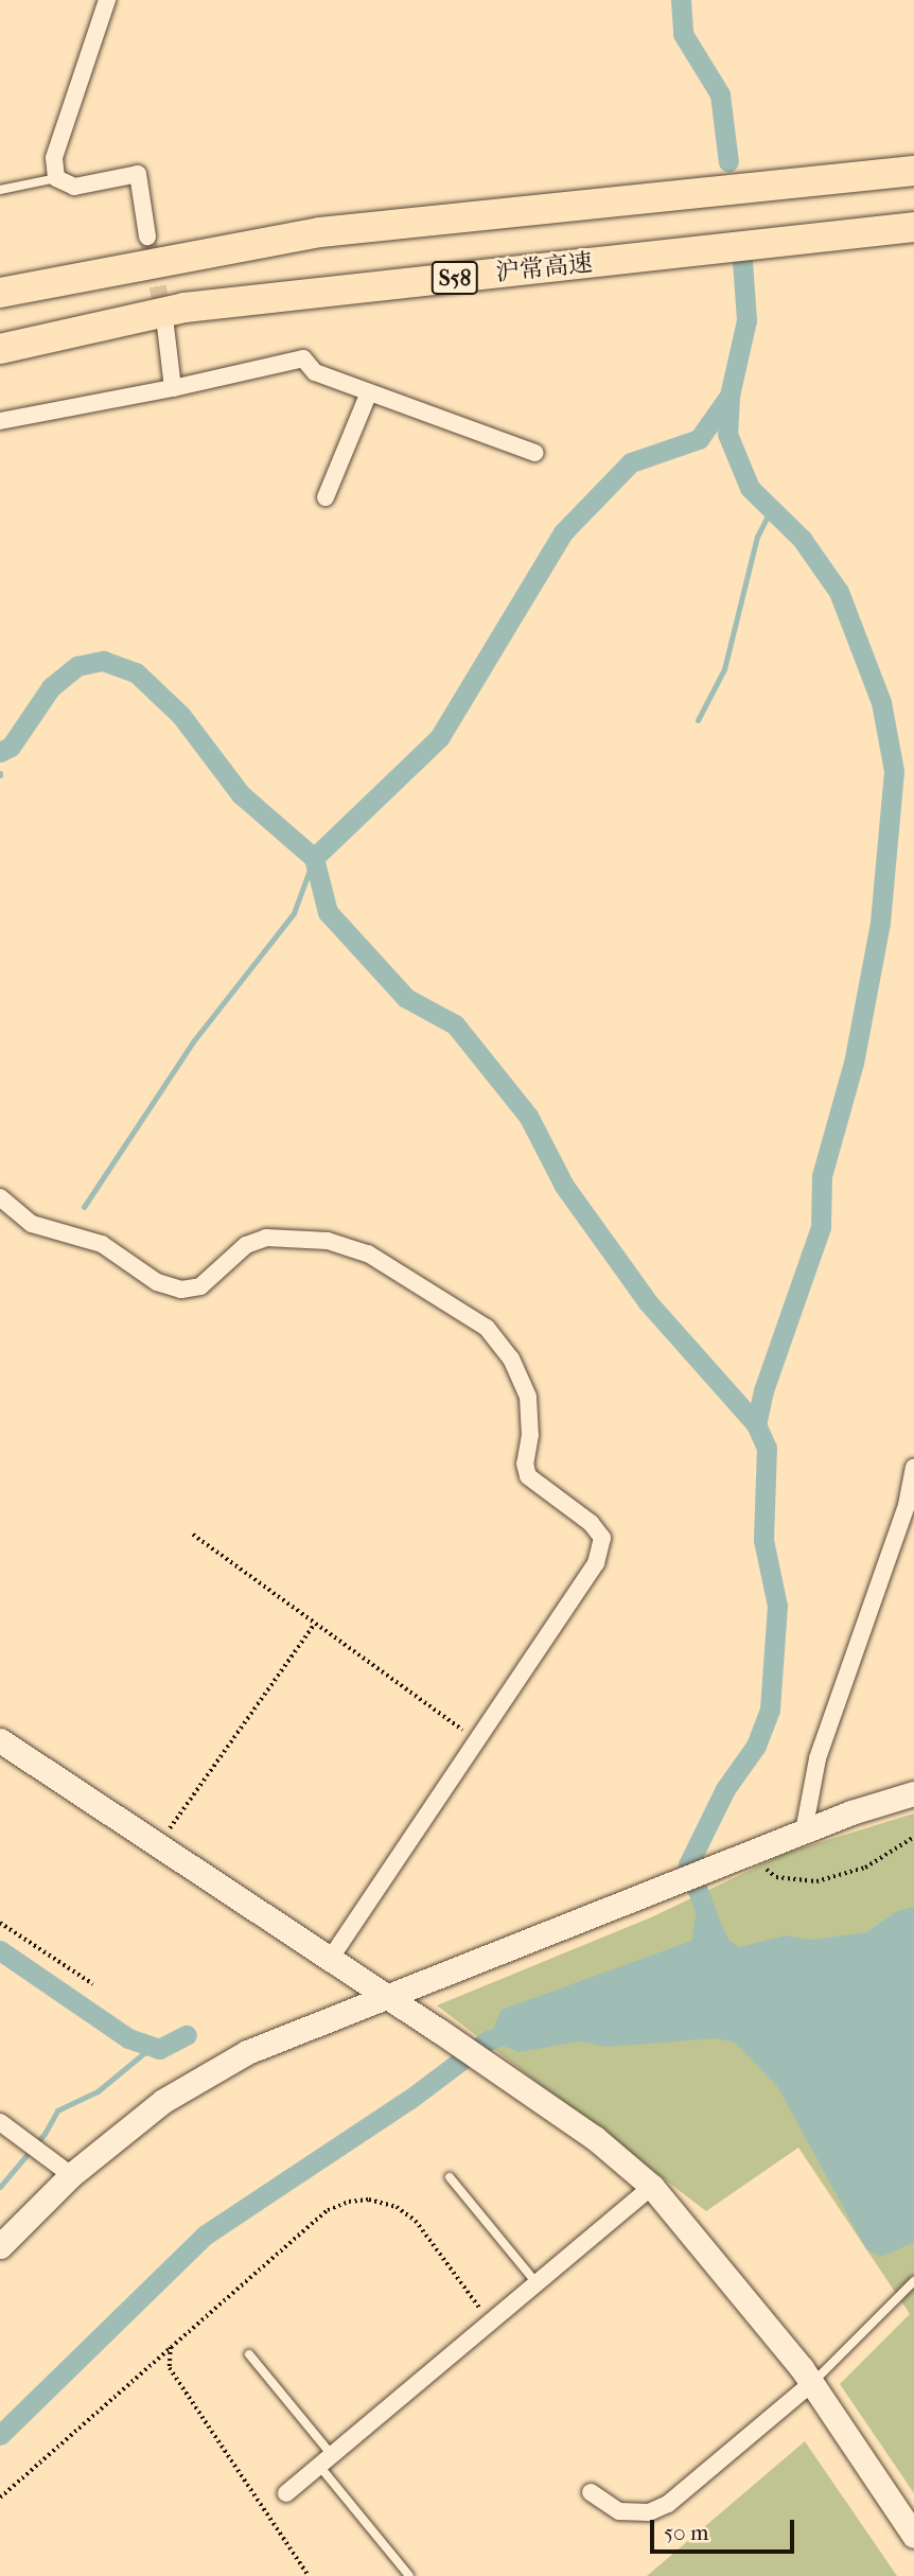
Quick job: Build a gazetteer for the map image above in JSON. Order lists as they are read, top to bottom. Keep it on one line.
{"streets":{"highway":["沪常高速","S58"]},"scale_bar":"50 m"}
